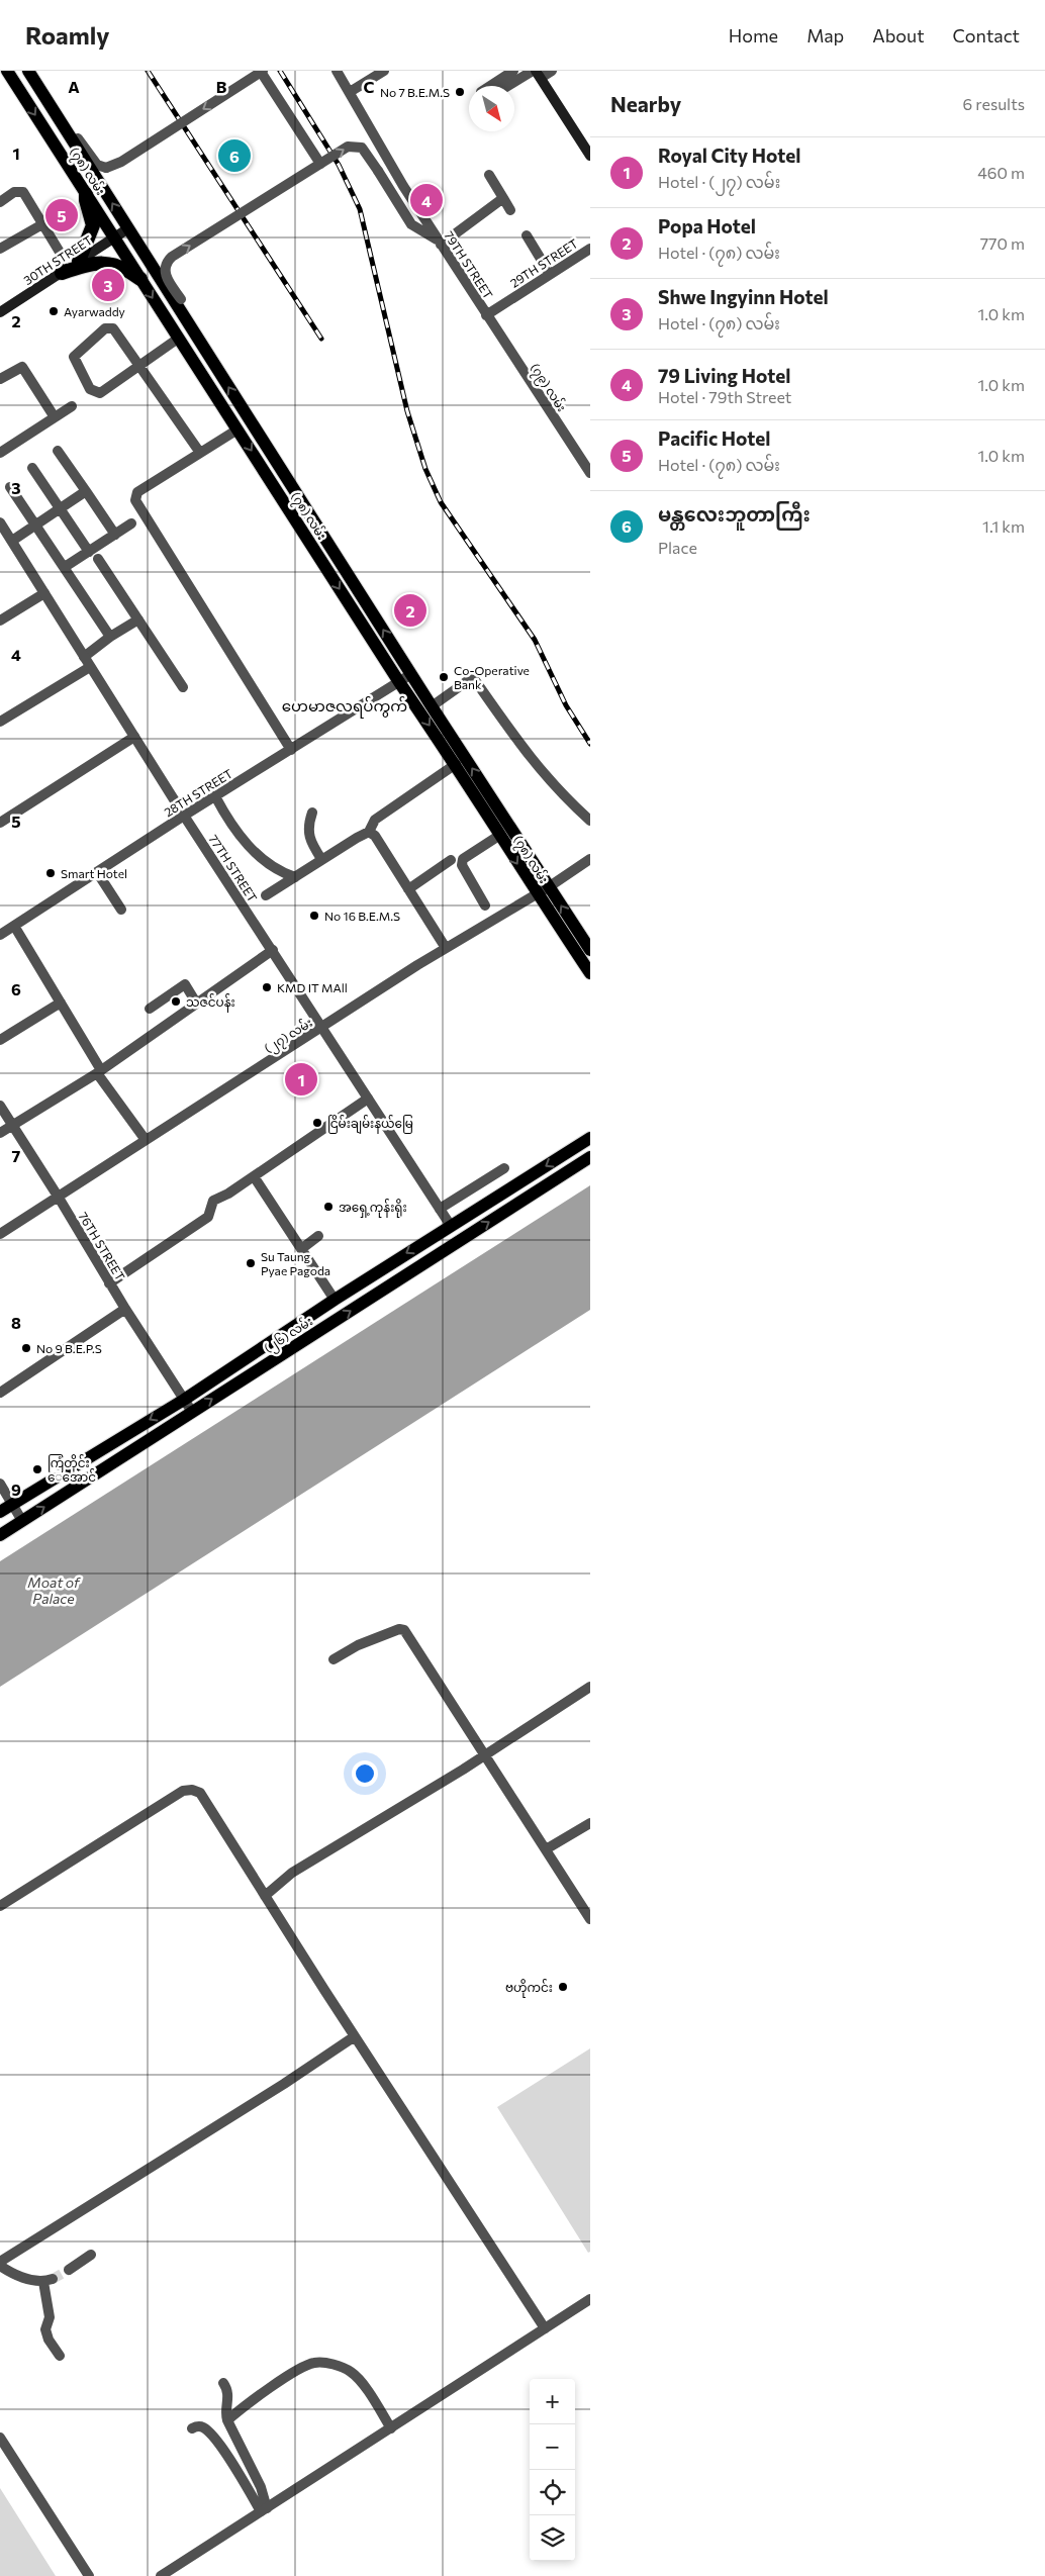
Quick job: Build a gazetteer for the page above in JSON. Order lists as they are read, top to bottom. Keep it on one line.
{"streets":{"main road":["(၇၈) လမ်း","30TH STREET","(၂၆) လမ်း"],"street":["29TH STREET","79TH STREET","(၇၉) လမ်း","28TH STREET","77TH STREET","(၂၇) လမ်း","76TH STREET"]},"crossings":[["(၇၈) လမ်း","30TH STREET"],["(၇၈) လမ်း","28TH STREET"],["(၇၈) လမ်း","(၂၇) လမ်း"],["29TH STREET","79TH STREET"],["29TH STREET","(၇၉) လမ်း"],["79TH STREET","(၇၉) လမ်း"],["28TH STREET","77TH STREET"],["77TH STREET","(၂၇) လမ်း"],["77TH STREET","(၂၆) လမ်း"],["(၂၇) လမ်း","76TH STREET"],["76TH STREET","(၂၆) လမ်း"]],"districts":["ဟေမာဇလရပ်ကွက်"],"water":["Moat of Palace"],"places":["No 7 B.E.M.S","Ayarwaddy","Co-Operative Bank","Smart Hotel","No 16 B.E.M.S","KMD IT MAll","သဇင်ပန်း","ငြိမ်းချမ်း‌နယ်မြေ","အရှေ့ကုန်းရိုး","Su Taung Pyae Pagoda","No 9 B.E.P.S","ကြံတိုင်း‌ ‌ေအောင်","ဗဟိုကင်း"],"north":"bottom right","page":{"header":"Roamly","nav":["Home","Map","About","Contact"],"heading":["Nearby","6 results"],"list":[{"mark":"1","name":"Royal City Hotel","note":"Hotel · (၂၇) လမ်း","value":"460 m"},{"mark":"2","name":"Popa Hotel","note":"Hotel · (၇၈) လမ်း","value":"770 m"},{"mark":"3","name":"Shwe Ingyinn Hotel","note":"Hotel · (၇၈) လမ်း","value":"1.0 km"},{"mark":"4","name":"79 Living Hotel","note":"Hotel · 79th Street","value":"1.0 km"},{"mark":"5","name":"Pacific Hotel","note":"Hotel · (၇၈) လမ်း","value":"1.0 km"},{"mark":"6","name":"မန္တလေးဘူတာကြီး","note":"Place","value":"1.1 km"}],"pins":["6","4","5","3","2","1"],"map_buttons":["+","−"]},"grid":{"columns":["A","B","C"],"rows":["1","2","3","4","5","6","7","8","9"]}}
